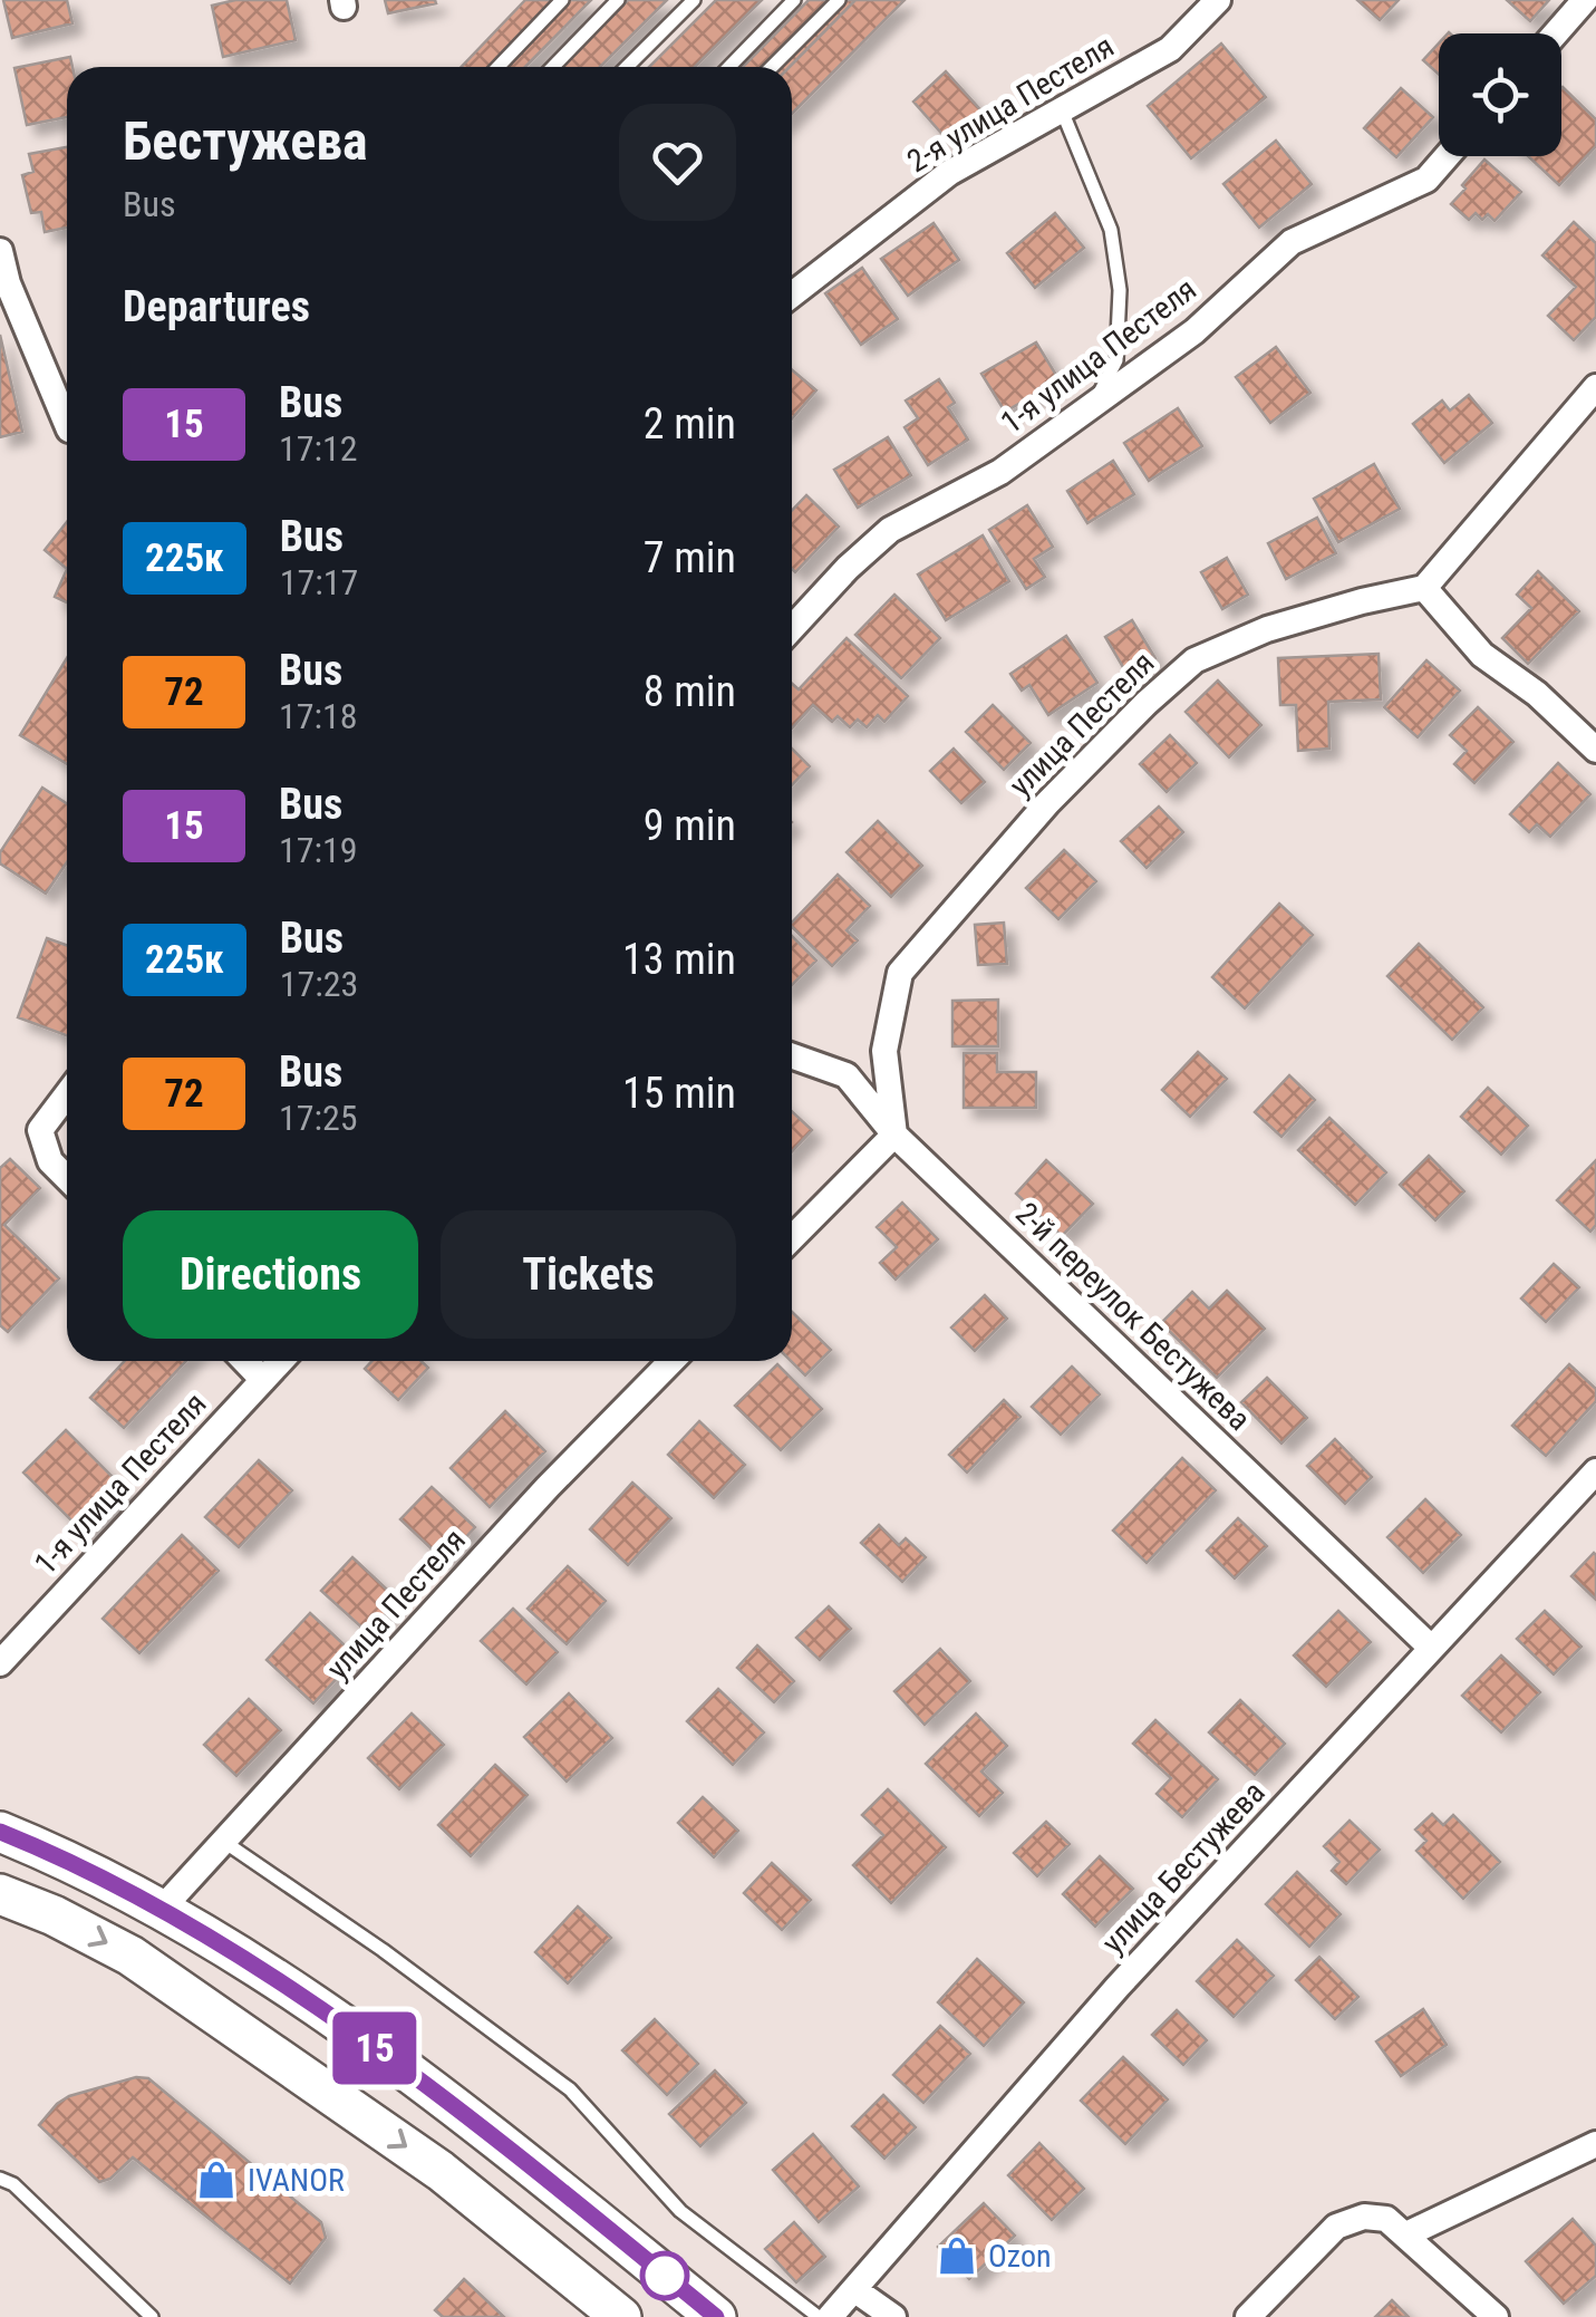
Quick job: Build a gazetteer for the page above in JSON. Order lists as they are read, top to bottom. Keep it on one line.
{"streets":{"street":["2-я улица Пестеля","1-я улица Пестеля","улица Пестеля","2-й переулок Бестужева","улица Бестужева"]},"crossings":[["улица Пестеля","2-й переулок Бестужева"],["2-й переулок Бестужева","улица Бестужева"]],"places":{"shop":["IVANOR","Ozon"]},"lines":["bus line 15"],"page":{"on_map":"15","heading":[["Бестужева","Bus"],"Departures"],"list":[{"mark":"15","name":"Bus","note":"17:12","value":"2 min"},{"mark":"225к","name":"Bus","note":"17:17","value":"7 min"},{"mark":"72","name":"Bus","note":"17:18","value":"8 min"},{"mark":"15","name":"Bus","note":"17:19","value":"9 min"},{"mark":"225к","name":"Bus","note":"17:23","value":"13 min"},{"mark":"72","name":"Bus","note":"17:25","value":"15 min"}],"buttons":["Directions","Tickets"]}}
